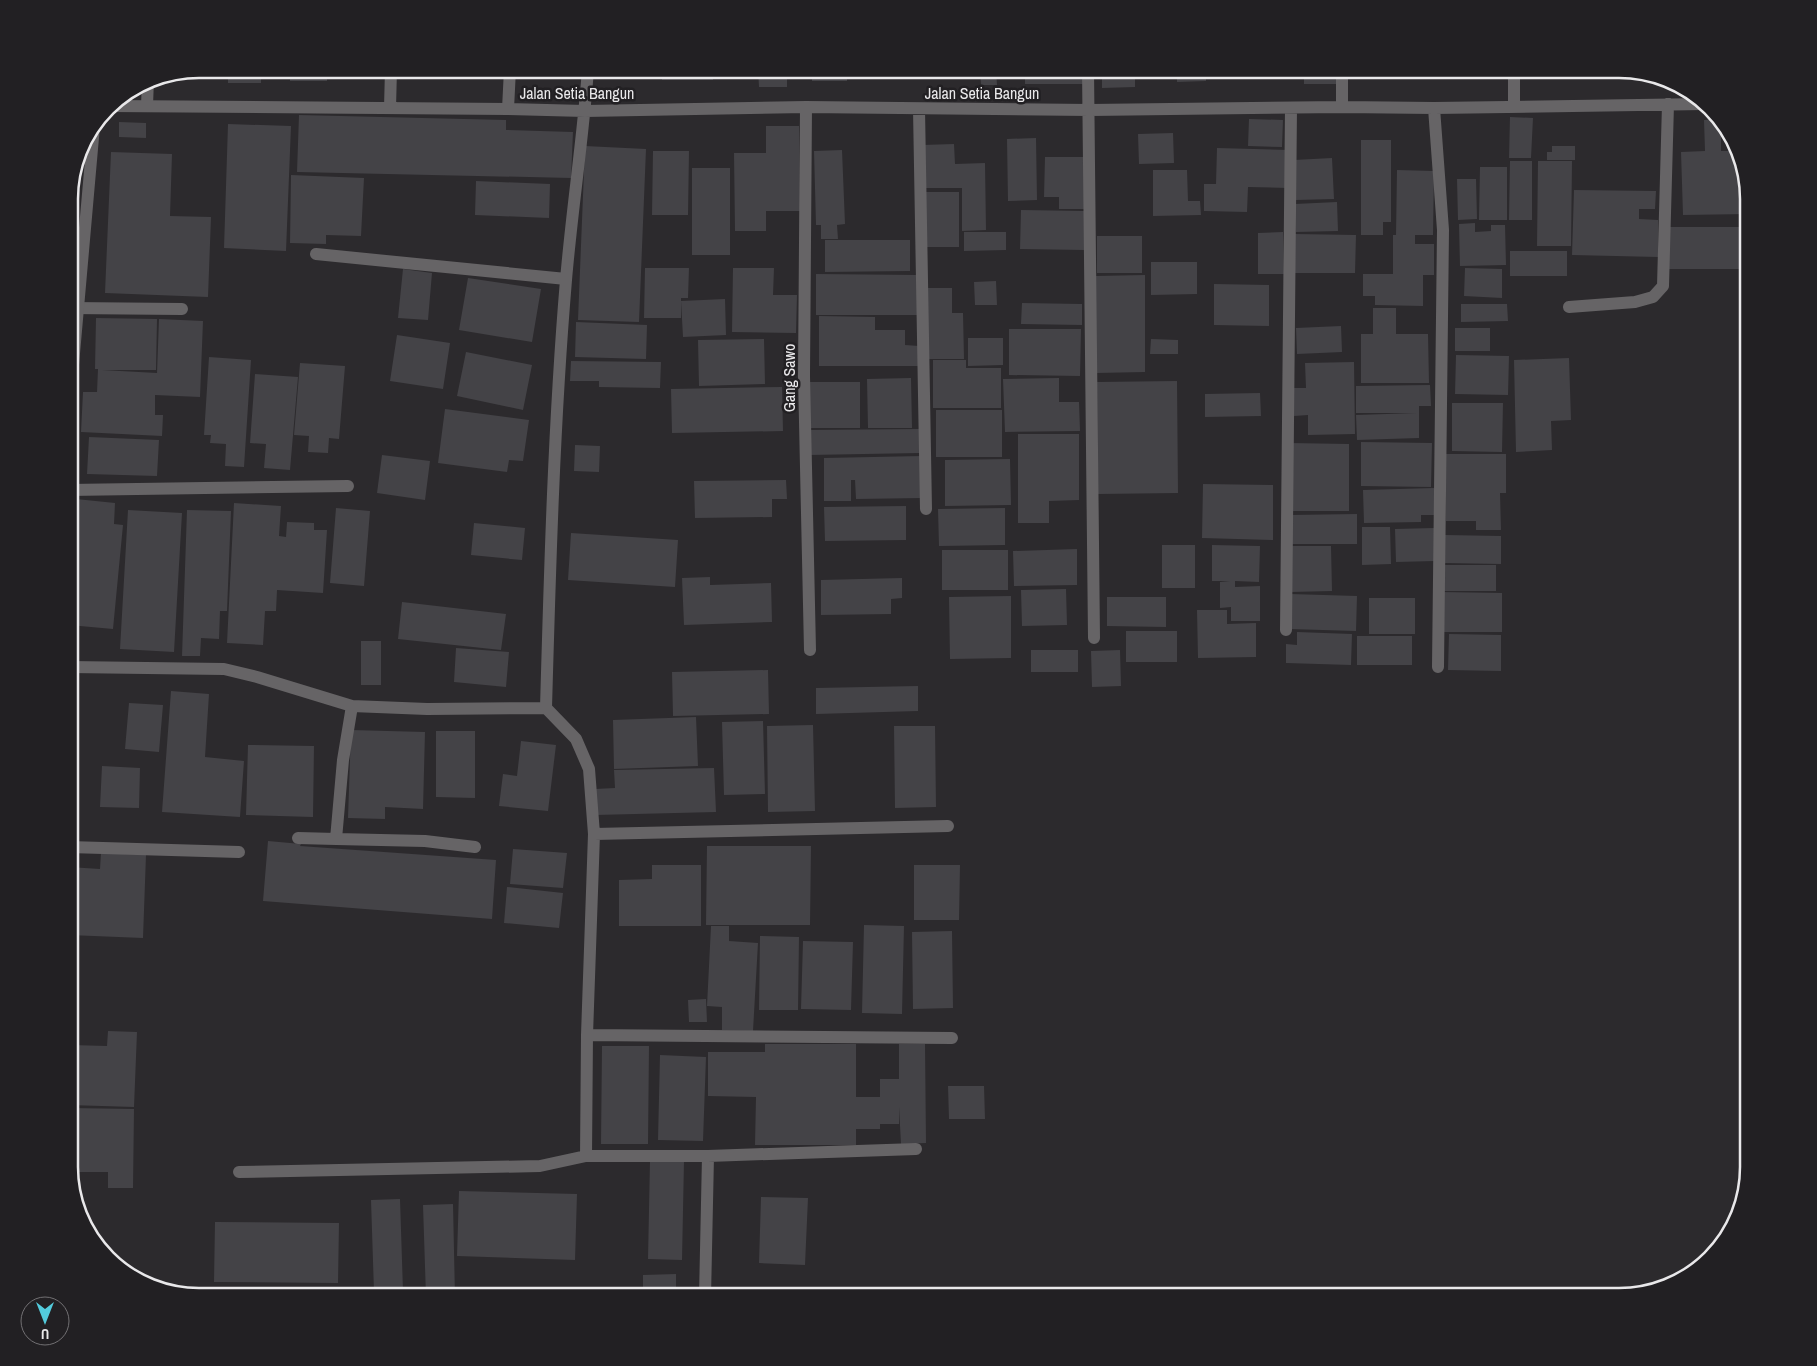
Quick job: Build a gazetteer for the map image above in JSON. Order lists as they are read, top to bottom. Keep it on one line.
{"streets":{"street":["Jalan Setia Bangun","Gang Sawo"]},"crossings":[["Jalan Setia Bangun","Gang Sawo"]],"north":"bottom"}
